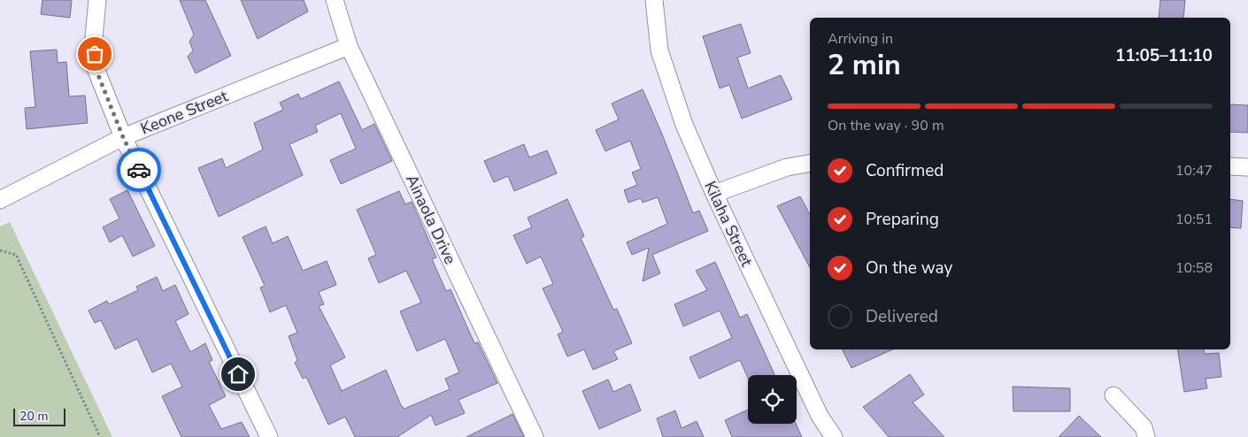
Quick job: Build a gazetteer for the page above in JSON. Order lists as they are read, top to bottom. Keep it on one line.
{"streets":{"street":["Keone Street","Ainaola Drive","Kilaha Street"]},"crossings":[["Keone Street","Ainaola Drive"]],"scale_bar":"20 m","page":{"heading":["2 min","Arriving in","11:05–11:10"],"bar":"On the way · 90 m","list":[["Confirmed","10:47"],["Preparing","10:51"],["On the way","10:58"],"Delivered"],"scale":"20 m"}}
